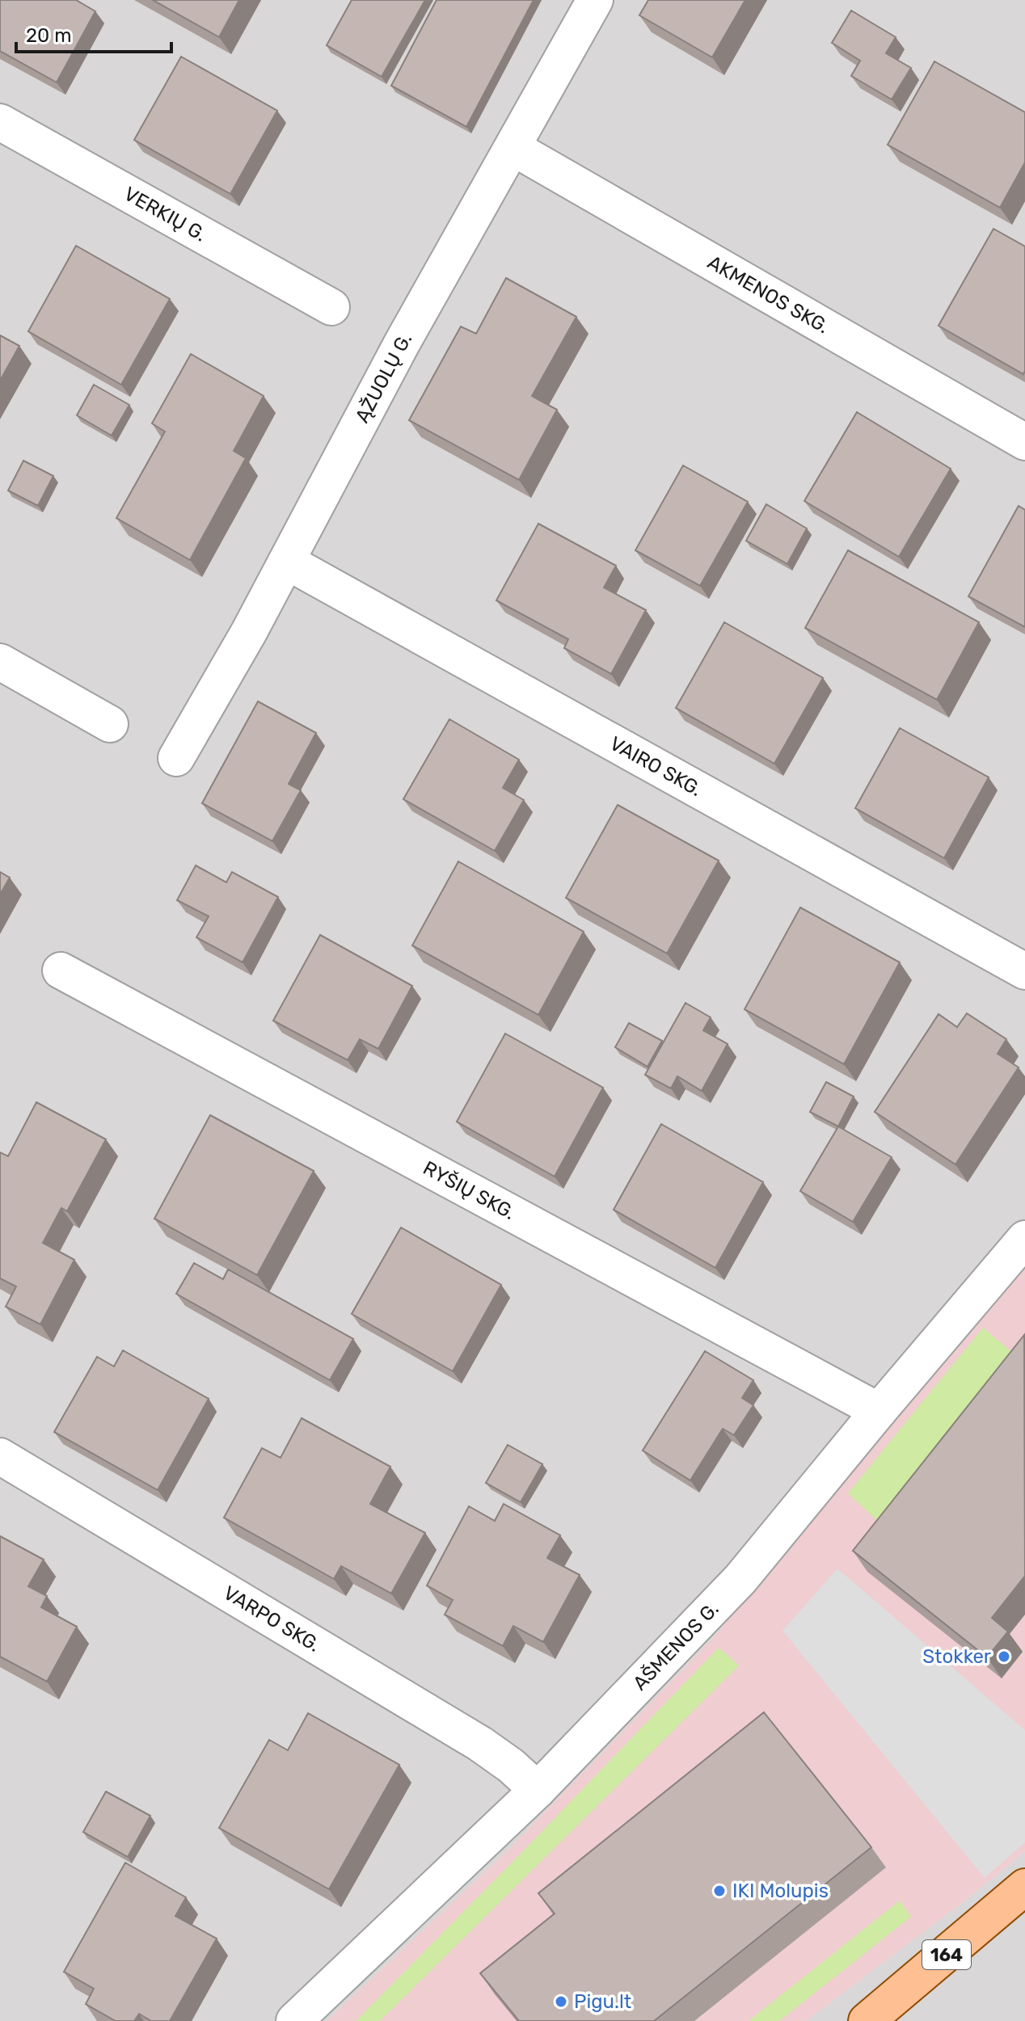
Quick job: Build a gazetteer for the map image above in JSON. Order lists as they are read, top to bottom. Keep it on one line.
{"streets":{"main road":["164"],"street":["VERKIŲ G.","AKMENOS SKG.","ĄŽUOLŲ G.","VAIRO SKG.","RYŠIŲ SKG.","VARPO SKG.","AŠMENOS G."]},"crossings":[["AKMENOS SKG.","ĄŽUOLŲ G."],["ĄŽUOLŲ G.","VAIRO SKG."],["RYŠIŲ SKG.","AŠMENOS G."],["VARPO SKG.","AŠMENOS G."]],"places":["Stokker","IKI Molupis","Pigu.lt"],"scale_bar":"20 m"}
